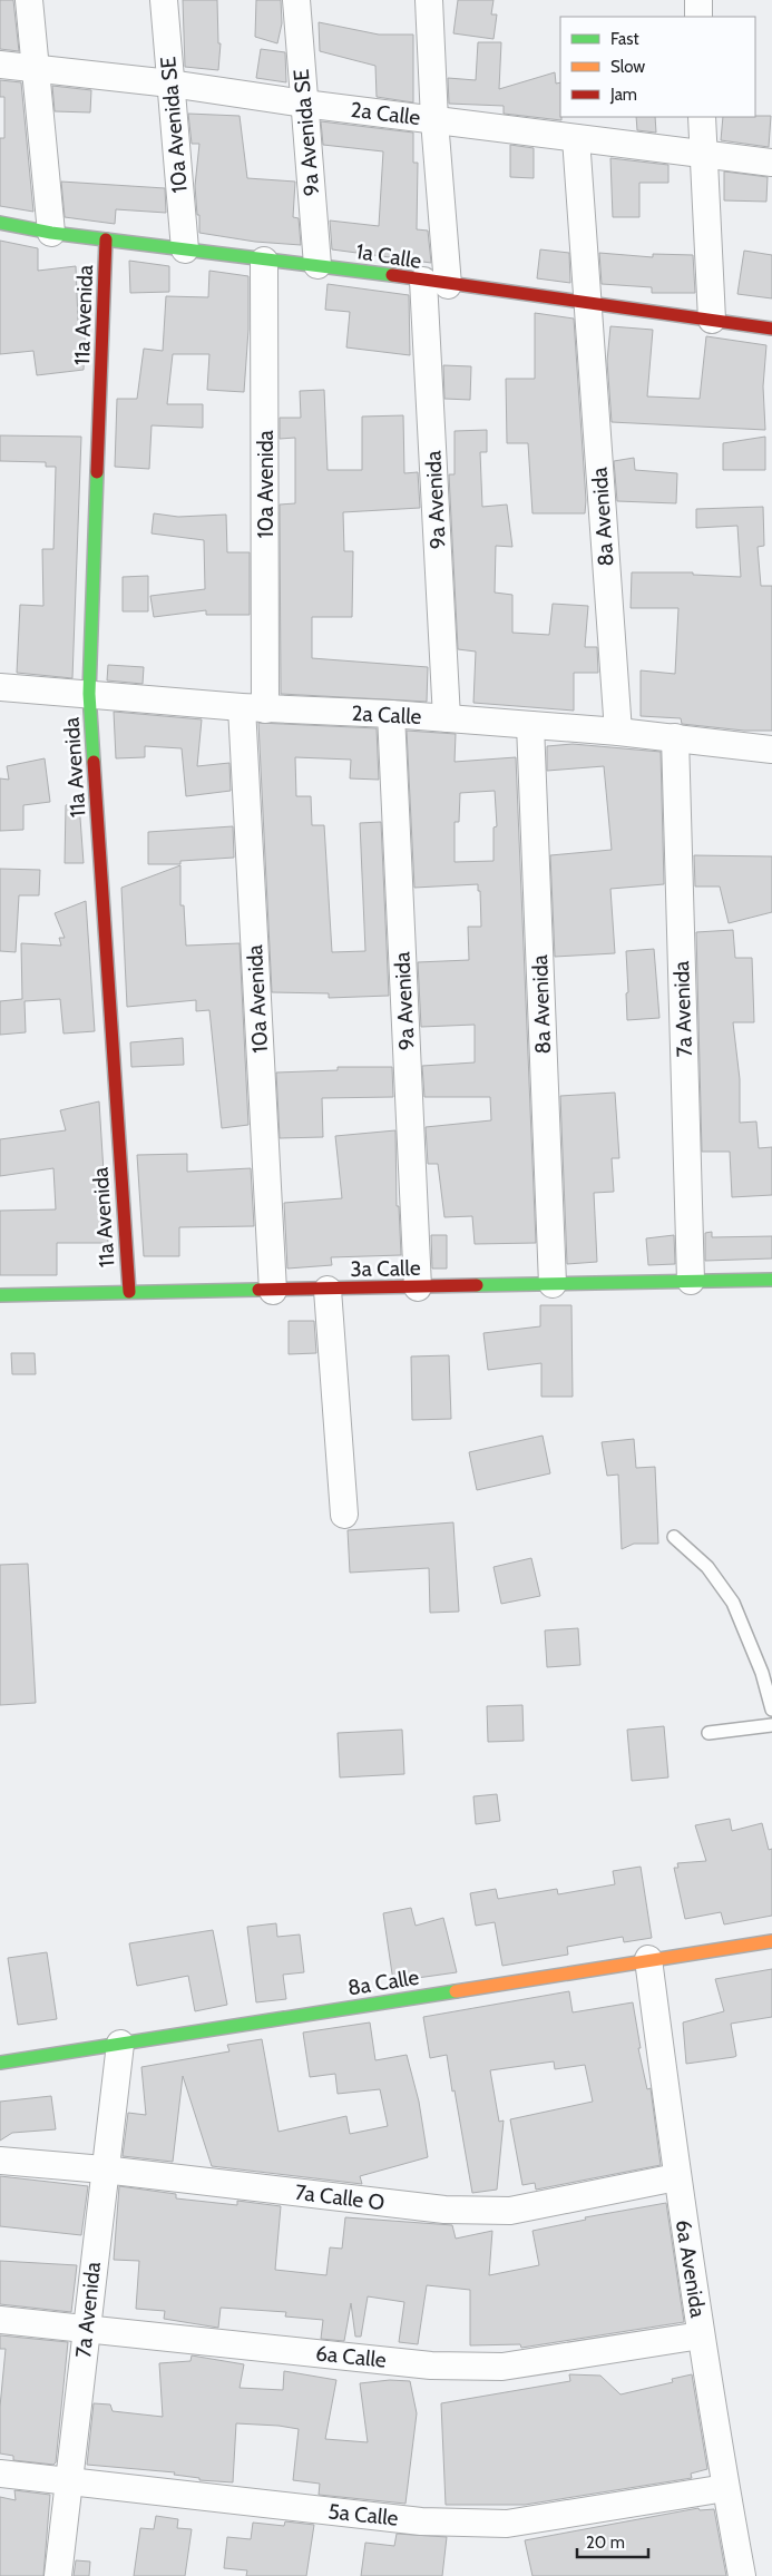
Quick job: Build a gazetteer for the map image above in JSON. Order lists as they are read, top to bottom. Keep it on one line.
{"streets":{"street":["2a Calle","10a Avenida SE","9a Avenida SE","1a Calle","11a Avenida","10a Avenida","9a Avenida","8a Avenida","7a Avenida","3a Calle","8a Calle","7a Calle O","6a Avenida","6a Calle","5a Calle"]},"crossings":[["2a Calle","10a Avenida SE"],["2a Calle","9a Avenida SE"],["2a Calle","11a Avenida"],["2a Calle","10a Avenida"],["2a Calle","9a Avenida"],["2a Calle","8a Avenida"],["2a Calle","7a Avenida"],["10a Avenida SE","1a Calle"],["9a Avenida SE","1a Calle"],["1a Calle","11a Avenida"],["1a Calle","10a Avenida"],["1a Calle","9a Avenida"],["1a Calle","8a Avenida"],["11a Avenida","3a Calle"],["10a Avenida","3a Calle"],["9a Avenida","3a Calle"],["8a Avenida","3a Calle"],["7a Avenida","3a Calle"],["7a Avenida","8a Calle"],["7a Avenida","7a Calle O"],["7a Avenida","6a Calle"],["7a Avenida","5a Calle"],["8a Calle","6a Avenida"],["7a Calle O","6a Avenida"],["6a Avenida","6a Calle"],["6a Avenida","5a Calle"]],"legend":["Fast","Slow","Jam"],"scale_bar":"20 m"}
